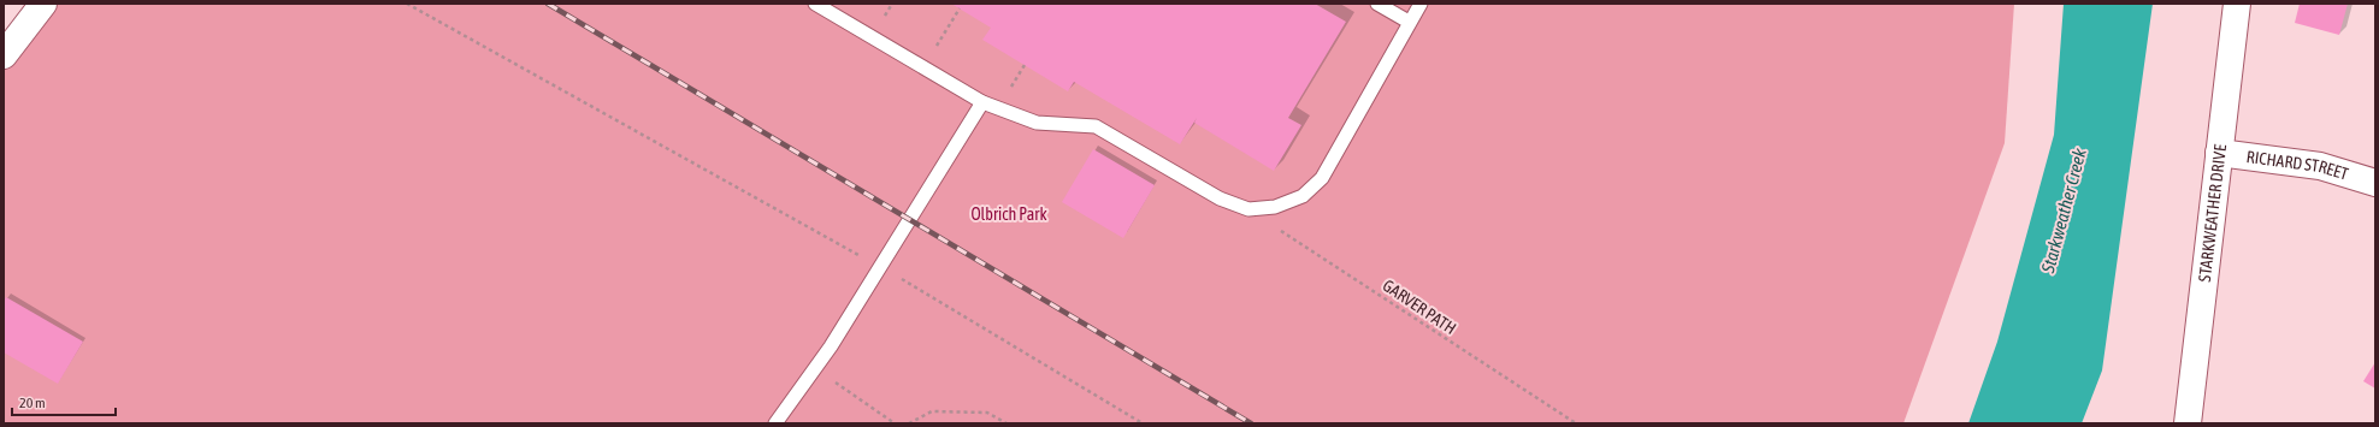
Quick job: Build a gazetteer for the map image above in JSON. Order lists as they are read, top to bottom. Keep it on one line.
{"streets":{"street":["RICHARD STREET","STARKWEATHER DRIVE"],"path":["GARVER PATH"]},"crossings":[["RICHARD STREET","STARKWEATHER DRIVE"]],"water":["Starkweather Creek"],"parks":["Olbrich Park"],"scale_bar":"20 m"}
